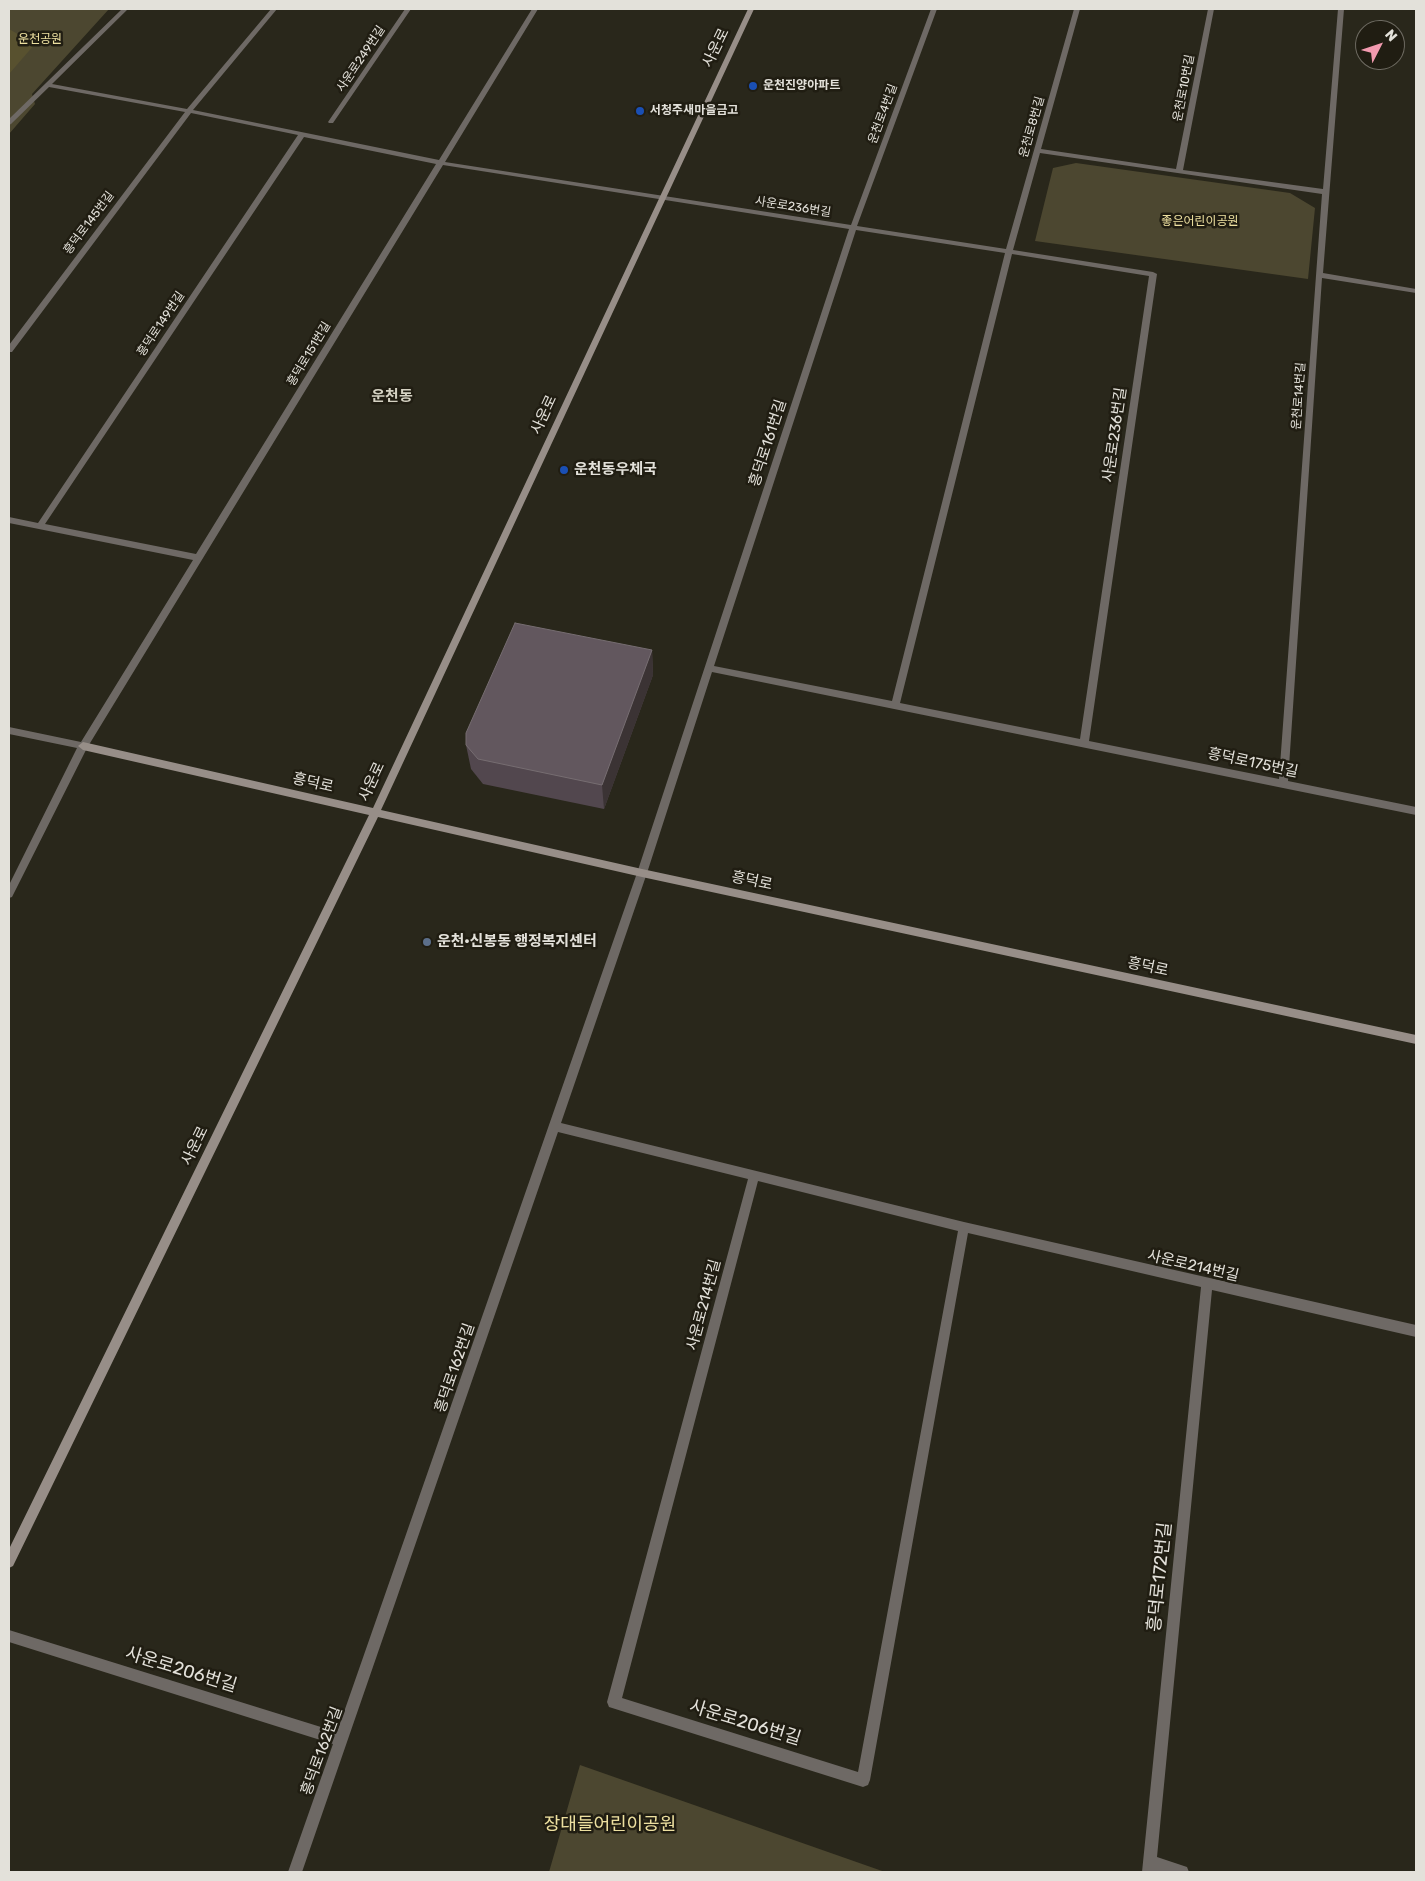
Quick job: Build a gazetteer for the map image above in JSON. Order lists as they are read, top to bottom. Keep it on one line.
{"streets":{"street":["사운로","사운로249번길","운천로10번길","운천로4번길","운천로8번길","사운로236번길","흥덕로145번길","흥덕로149번길","흥덕로151번길","운천로14번길","흥덕로161번길","흥덕로175번길","흥덕로","사운로214번길","흥덕로162번길","흥덕로172번길","사운로206번길"]},"crossings":[["사운로","사운로236번길"],["사운로","흥덕로"],["운천로4번길","사운로236번길"],["운천로4번길","흥덕로161번길"],["운천로8번길","사운로236번길"],["사운로236번길","흥덕로151번길"],["사운로236번길","흥덕로161번길"],["사운로236번길","흥덕로175번길"],["흥덕로151번길","흥덕로"],["운천로14번길","흥덕로175번길"],["흥덕로161번길","흥덕로"],["흥덕로161번길","흥덕로162번길"],["흥덕로","흥덕로162번길"],["사운로214번길","흥덕로162번길"],["사운로214번길","흥덕로172번길"],["사운로214번길","사운로206번길"],["흥덕로162번길","사운로206번길"]],"districts":["운천동"],"parks":["운천공원","좋은어린이공원","장대들어린이공원"],"places":["운천진양아파트","서청주새마을금고","운천동우체국","운천·신봉동 행정복지센터"],"north":"top right"}
